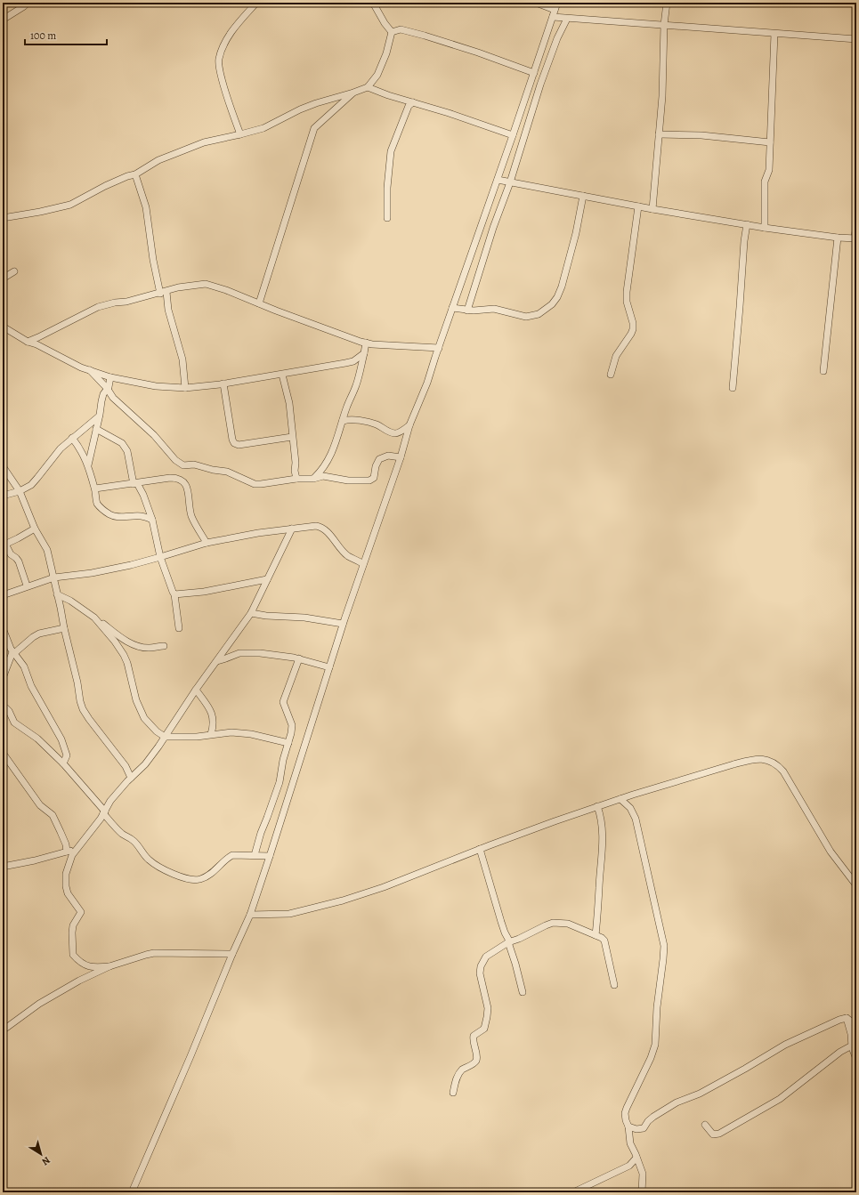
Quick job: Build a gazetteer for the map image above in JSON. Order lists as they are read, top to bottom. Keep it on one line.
{"scale_bar":"100 m","north":"bottom right"}
